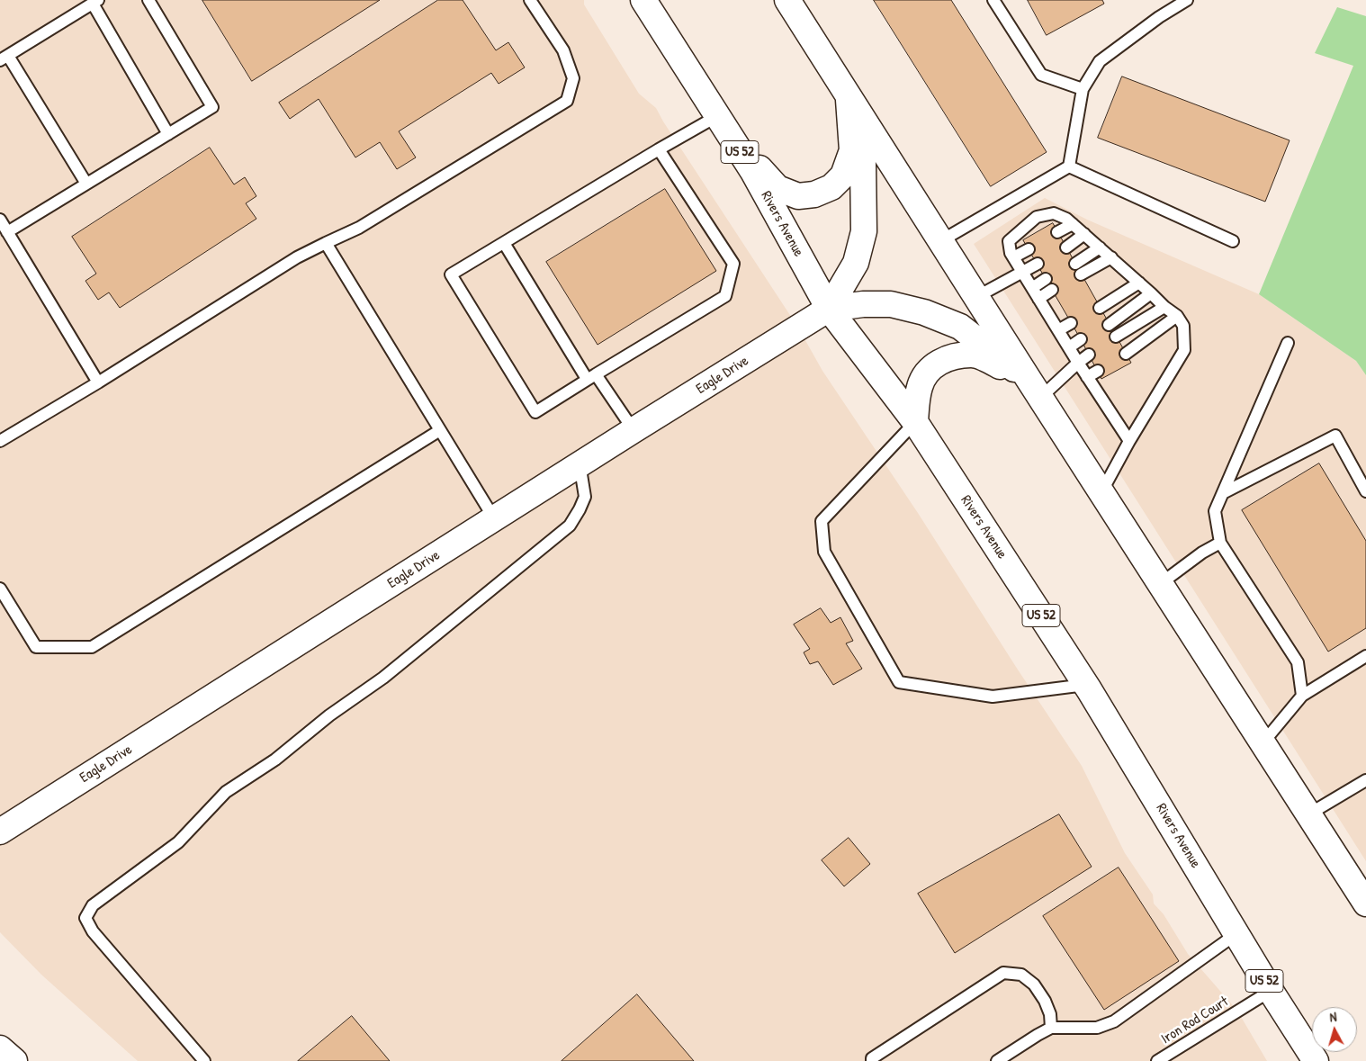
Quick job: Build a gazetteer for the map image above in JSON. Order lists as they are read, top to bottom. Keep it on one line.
{"streets":{"main road":["US 52","Rivers Avenue","Eagle Drive"],"lane":["Iron Rod Court"]},"crossings":[["Rivers Avenue","Eagle Drive"],["Rivers Avenue","Iron Rod Court"]],"north":"top"}
